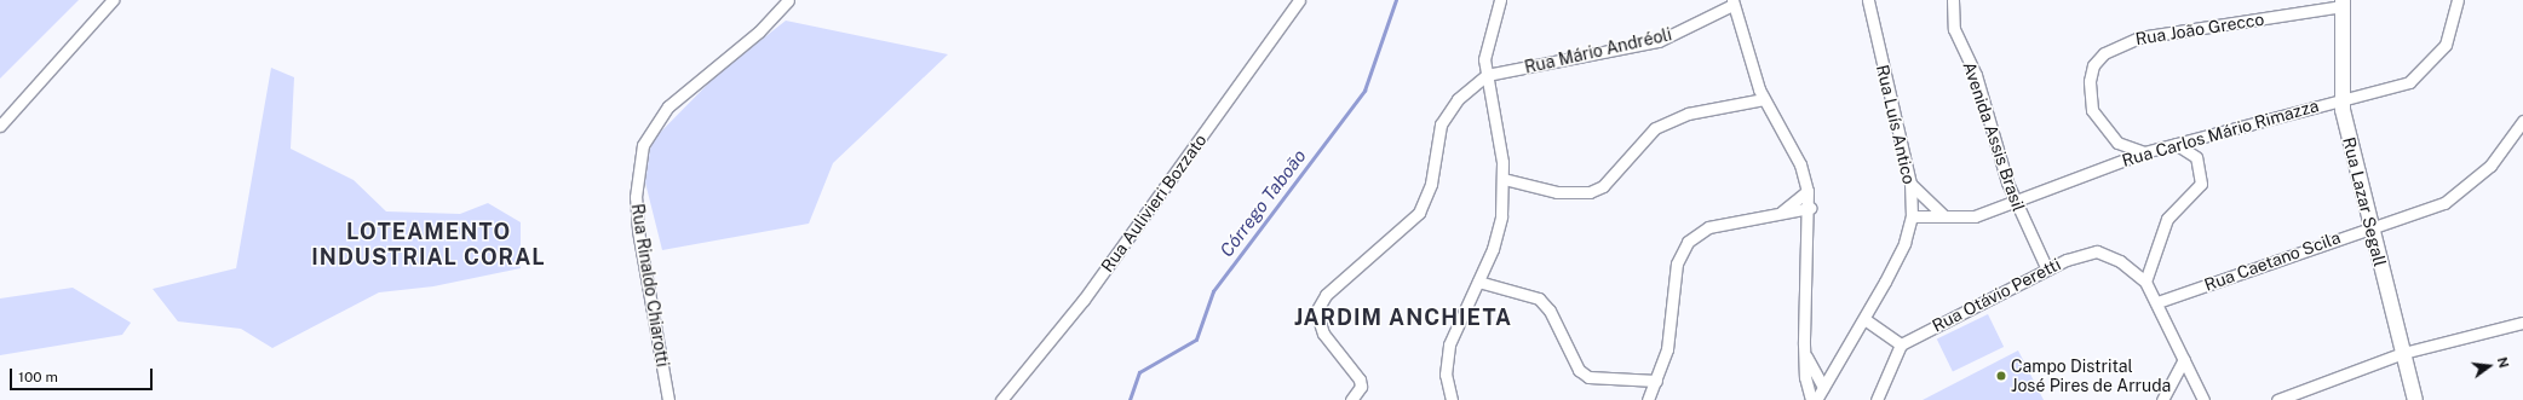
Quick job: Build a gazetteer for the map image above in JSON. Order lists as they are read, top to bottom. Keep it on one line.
{"streets":{"street":["Rua João Grecco","Rua Mário Andréoli","Rua Luís Antico","Rua Carlos Mário Rimazza","Avenida Assis Brasil","Rua Lazar Segall","Rua Aulivieri Bozzato","Rua Caetano Scila","Rua Rinaldo Chiarotti","Rua Otávio Peretti"]},"crossings":[["Rua João Grecco","Rua Carlos Mário Rimazza"],["Rua João Grecco","Rua Lazar Segall"],["Rua Luís Antico","Rua Carlos Mário Rimazza"],["Rua Carlos Mário Rimazza","Avenida Assis Brasil"],["Rua Carlos Mário Rimazza","Rua Lazar Segall"],["Avenida Assis Brasil","Rua Otávio Peretti"],["Rua Lazar Segall","Rua Caetano Scila"]],"districts":["LOTEAMENTO INDUSTRIAL CORAL","JARDIM ANCHIETA"],"water":["Córrego Taboão"],"places":["Campo Distrital José Pires de Arruda"],"scale_bar":"100 m","north":"right"}
